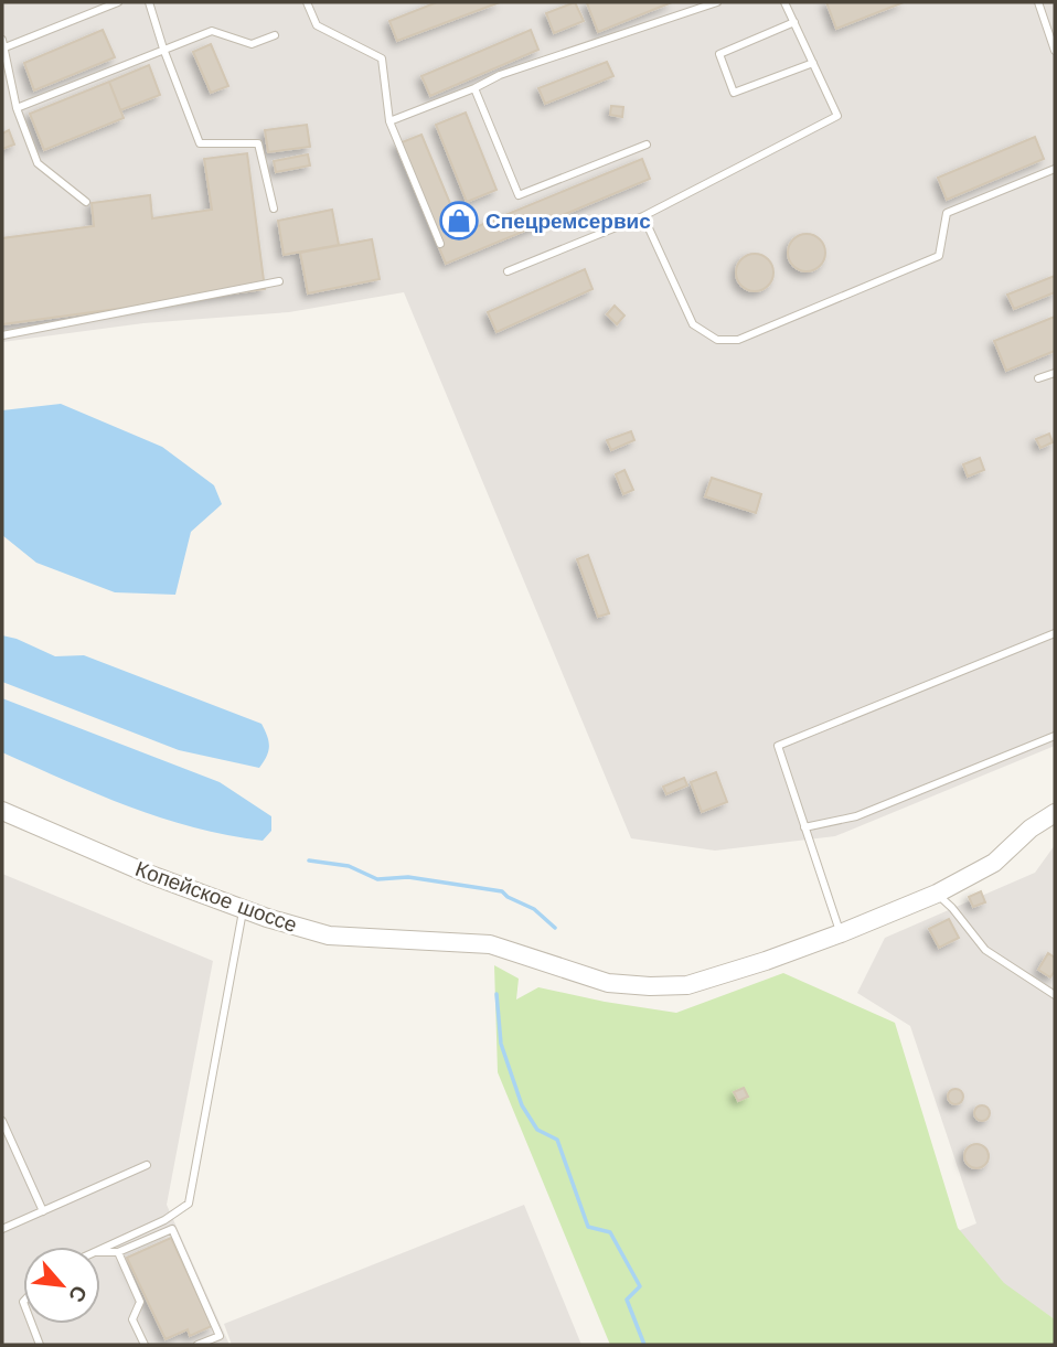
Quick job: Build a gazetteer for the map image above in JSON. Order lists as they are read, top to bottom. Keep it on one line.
{"streets":{"street":["Копейское шоссе"]},"places":{"shop":["Спецремсервис"]},"north":"bottom right"}
